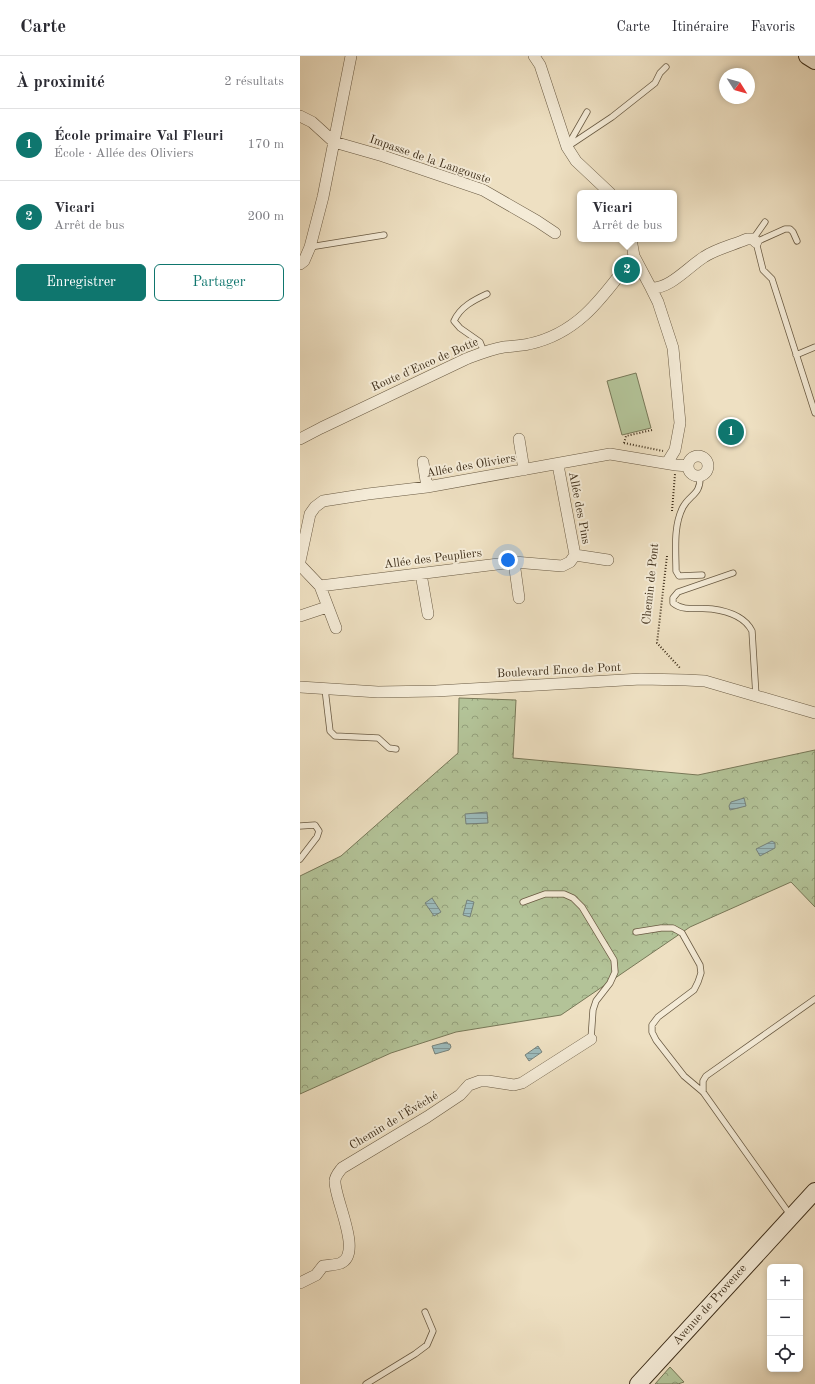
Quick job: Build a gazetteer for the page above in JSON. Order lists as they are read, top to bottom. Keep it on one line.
{"streets":{"main road":["Avenue de Provence"],"street":["Impasse de la Langouste","Route d'Enco de Botte","Allée des Oliviers","Allée des Pins","Allée des Peupliers","Boulevard Enco de Pont","Chemin de l'Évêché"],"path":["Chemin de Pont"]},"crossings":[["Allée des Oliviers","Allée des Pins"],["Allée des Pins","Allée des Peupliers"],["Chemin de Pont","Boulevard Enco de Pont"]],"north":"bottom right","page":{"header":"Carte","nav":["Carte","Itinéraire","Favoris"],"heading":["À proximité","2 résultats"],"list":[{"mark":"1","name":"École primaire Val Fleuri","note":"École · Allée des Oliviers","value":"170 m"},{"mark":"2","name":"Vicari","note":"Arrêt de bus","value":"200 m"}],"popup":["Vicari","Arrêt de bus"],"buttons":["Enregistrer","Partager"],"pins":["2","1"],"map_buttons":["+","−"]}}
